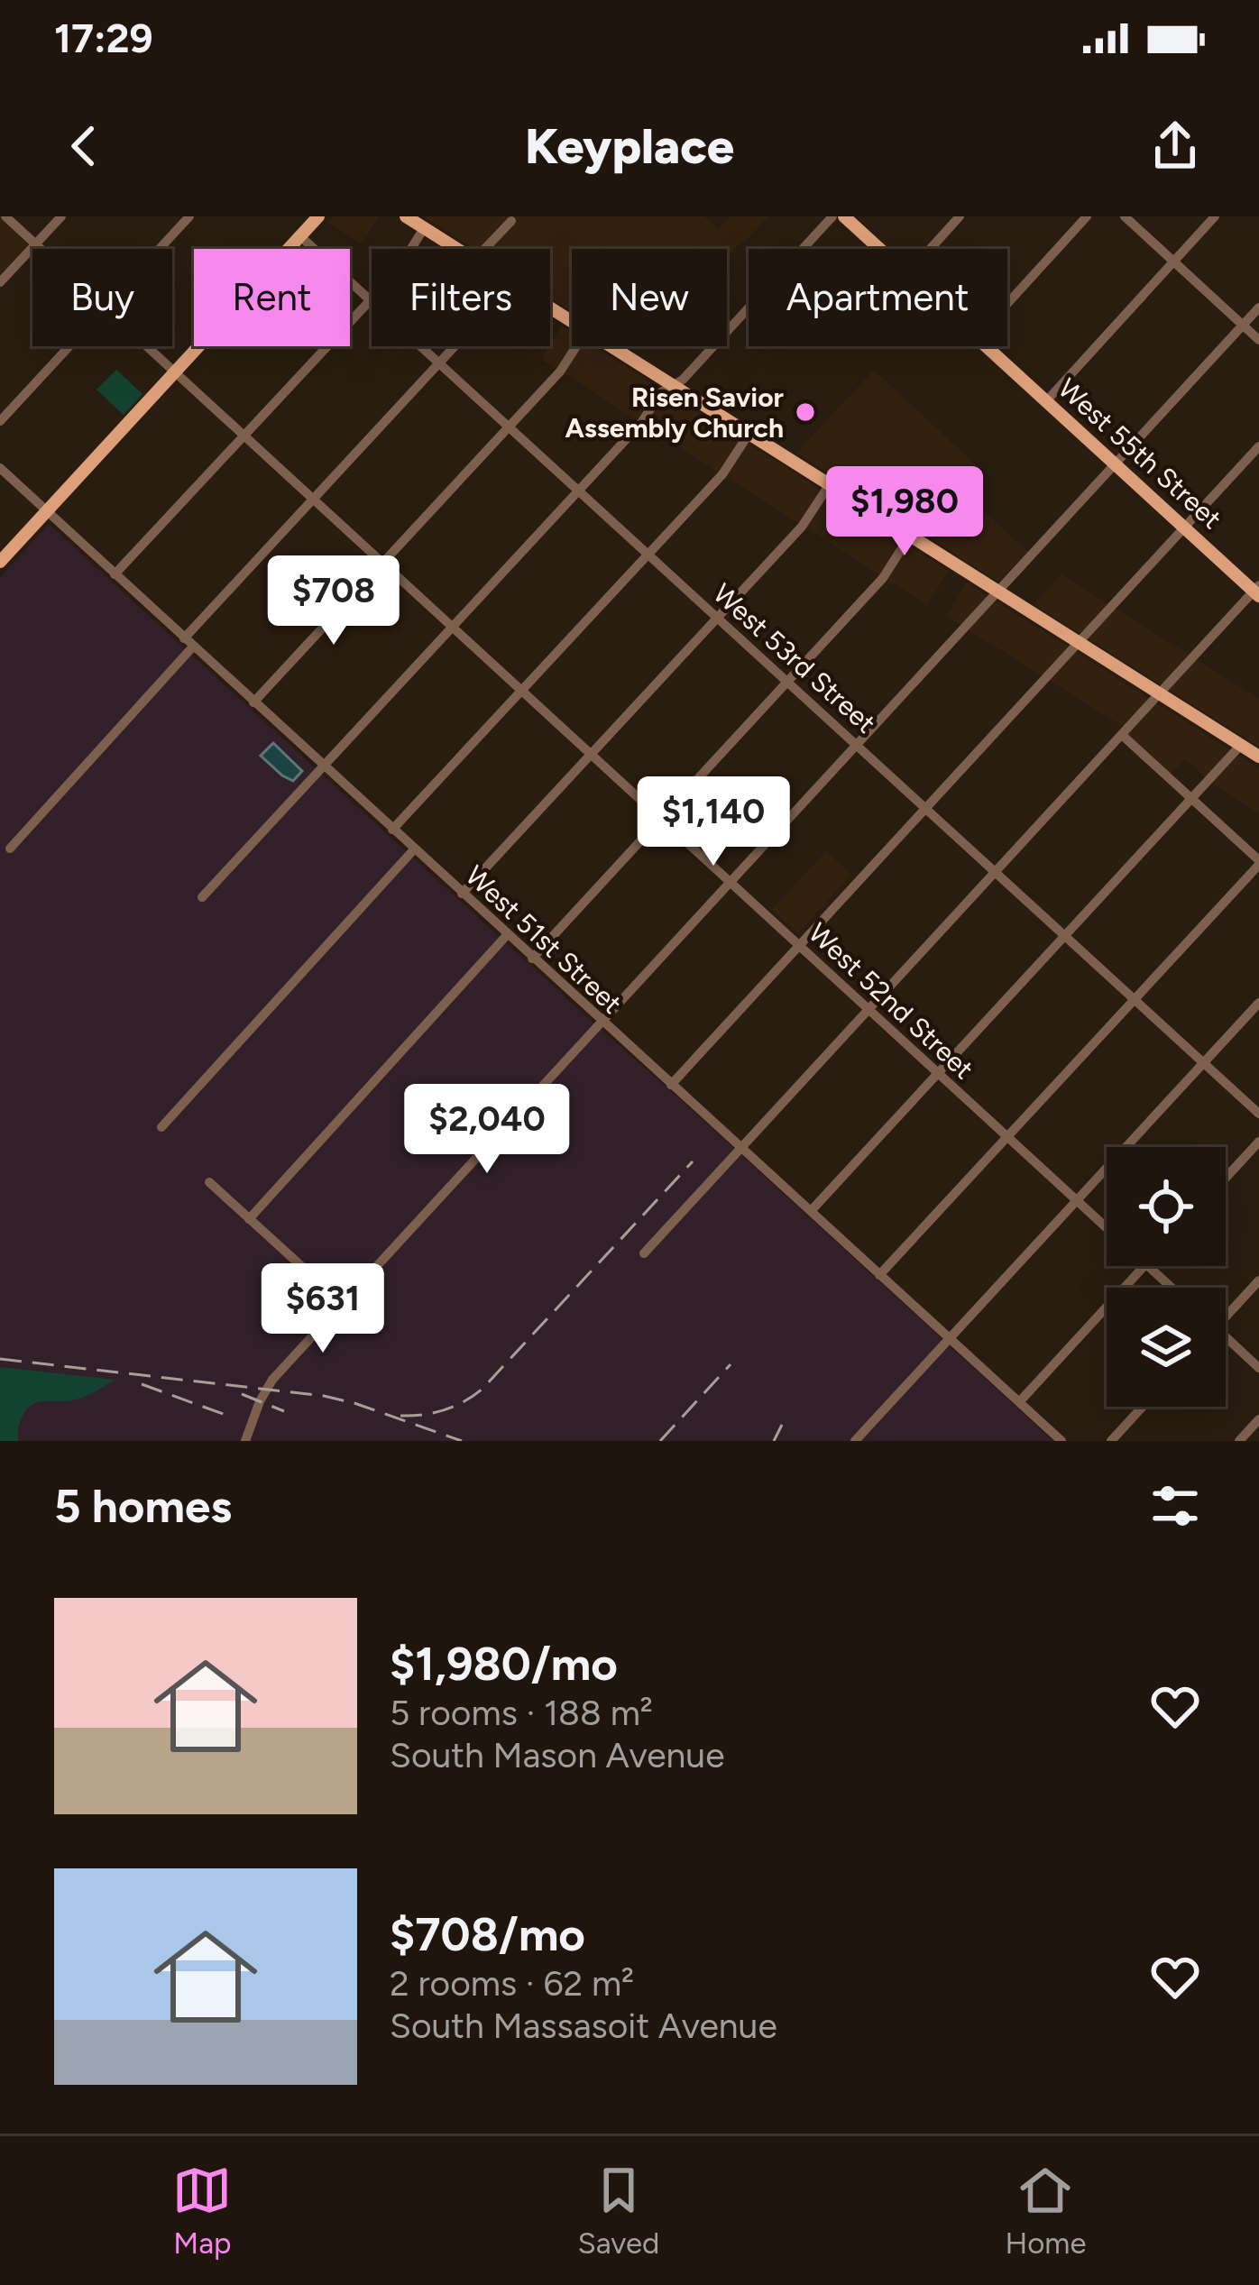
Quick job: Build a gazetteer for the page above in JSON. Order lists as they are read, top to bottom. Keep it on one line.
{"streets":{"main road":["West 55th Street"],"street":["West 53rd Street","West 51st Street","West 52nd Street"]},"places":["Risen Savior Assembly Church"],"page":{"status":"17:29","header":"Keyplace","chip":["Buy","Rent","Filters","New","Apartment"],"price":["$1,980","$708","$1,140","$2,040","$631"],"heading":"5 homes","list":[{"name":"$1,980/mo","note":"5 rooms · 188 m² · South Mason Avenue"},{"name":"$708/mo","note":"2 rooms · 62 m² · South Massasoit Avenue"}],"tabs":["Map","Saved","Home"]}}
